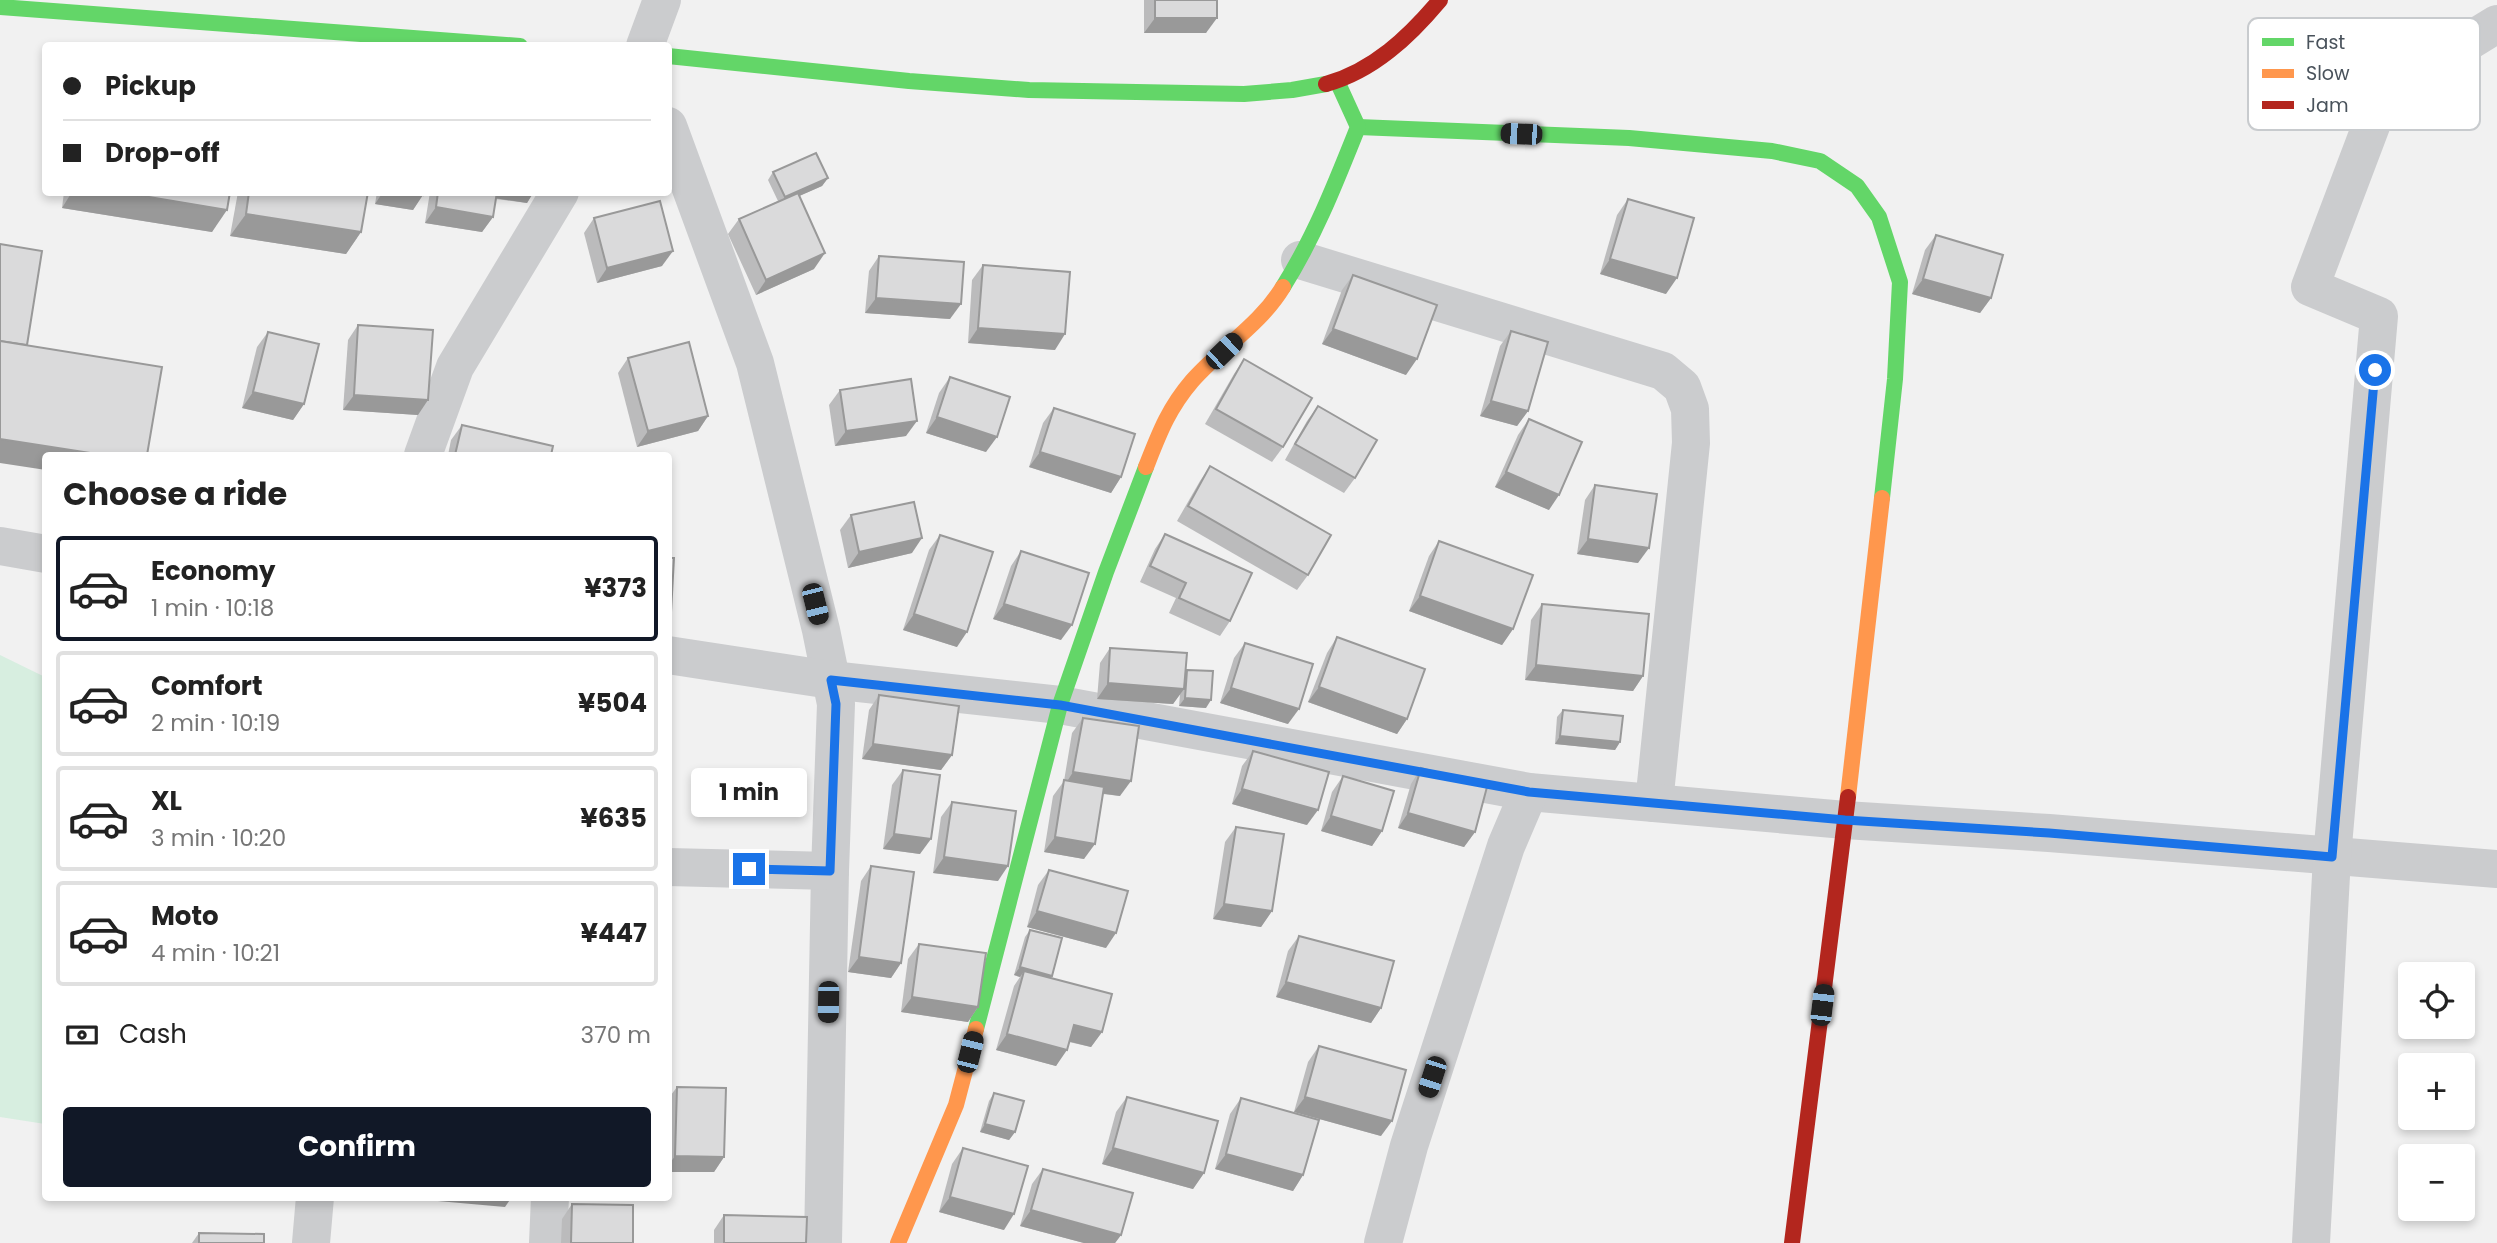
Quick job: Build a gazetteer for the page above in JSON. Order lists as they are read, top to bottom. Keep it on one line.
{"legend":["Fast","Slow","Jam"],"page":{"banner":["Pickup","Drop-off"],"heading":"Choose a ride","list":[{"name":"Economy","note":"1 min · 10:18","value":"¥373"},{"name":"Comfort","note":"2 min · 10:19","value":"¥504"},{"name":"XL","note":"3 min · 10:20","value":"¥635"},{"name":"Moto","note":"4 min · 10:21","value":"¥447"}],"bubble":"1 min","map_buttons":["+","−"],"pay":["Cash","370 m"],"buttons":"Confirm"}}
